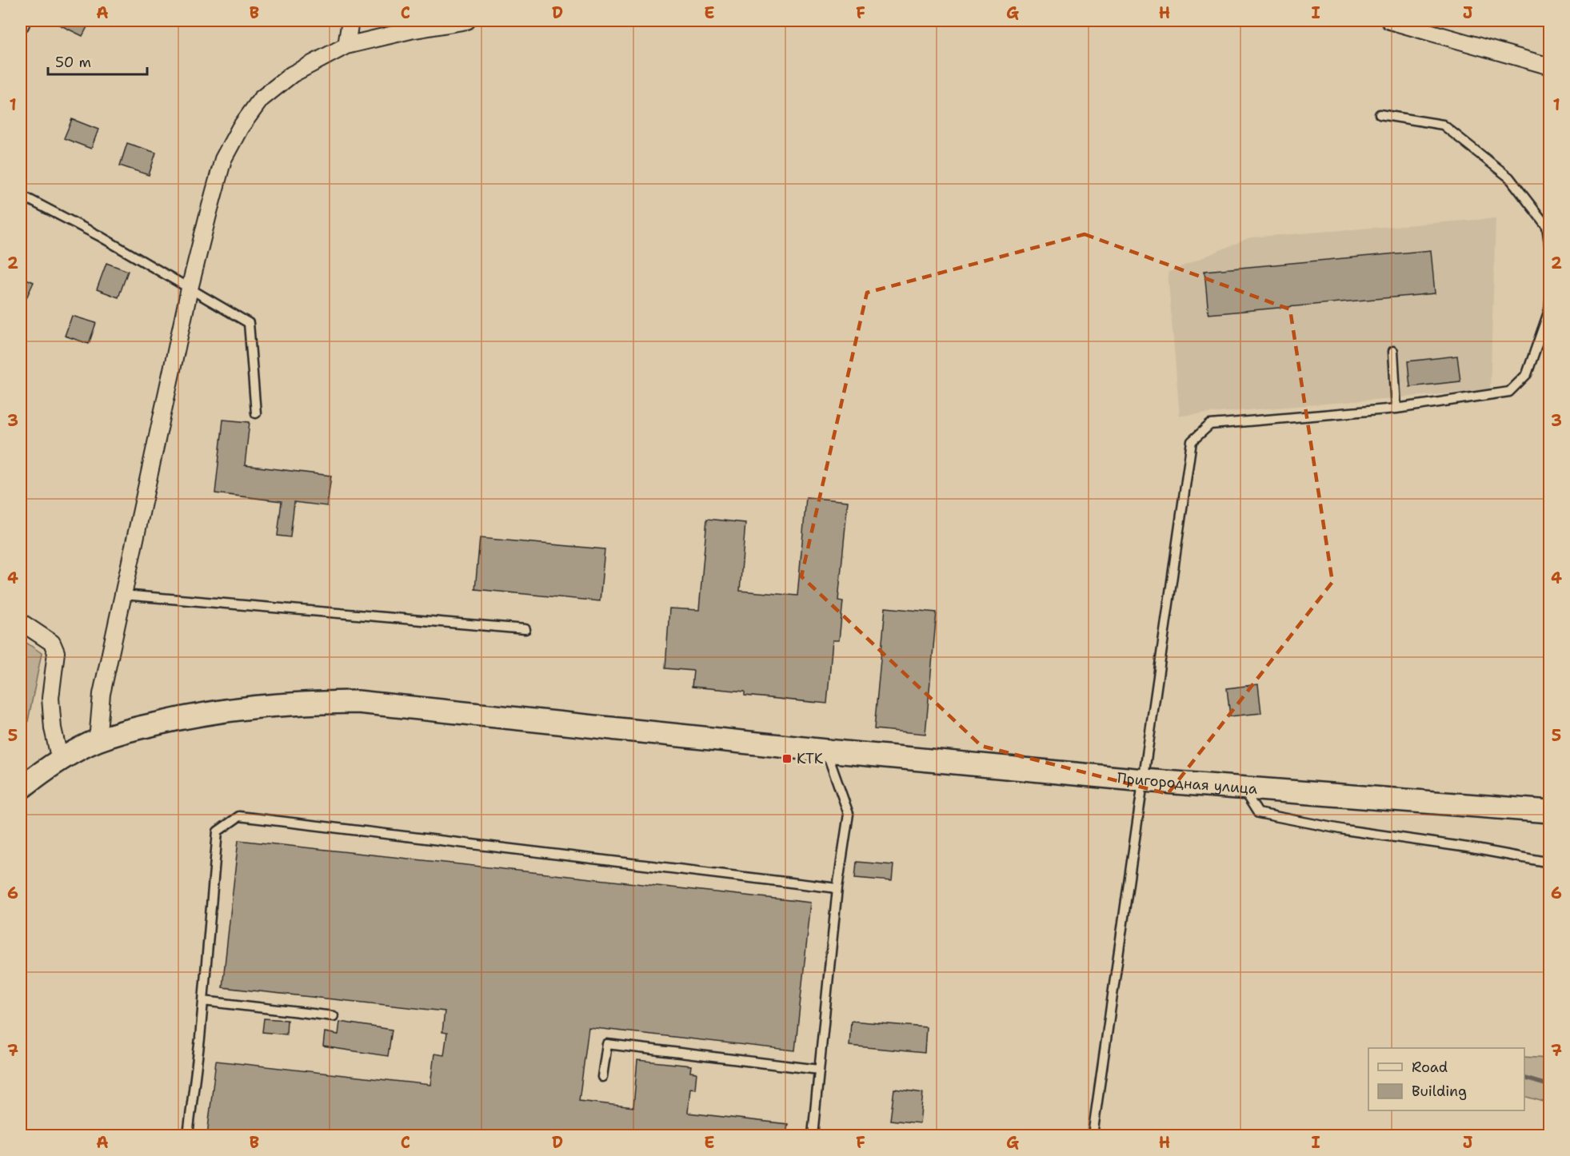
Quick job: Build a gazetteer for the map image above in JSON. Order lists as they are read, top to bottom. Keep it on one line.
{"streets":{"street":["Пригородная улица"]},"places":{"transit":["КТК"]},"legend":["Road","Building"],"scale_bar":"50 m","grid":{"columns":["A","B","C","D","E","F","G","H","I","J"],"rows":["1","2","3","4","5","6","7"]}}
